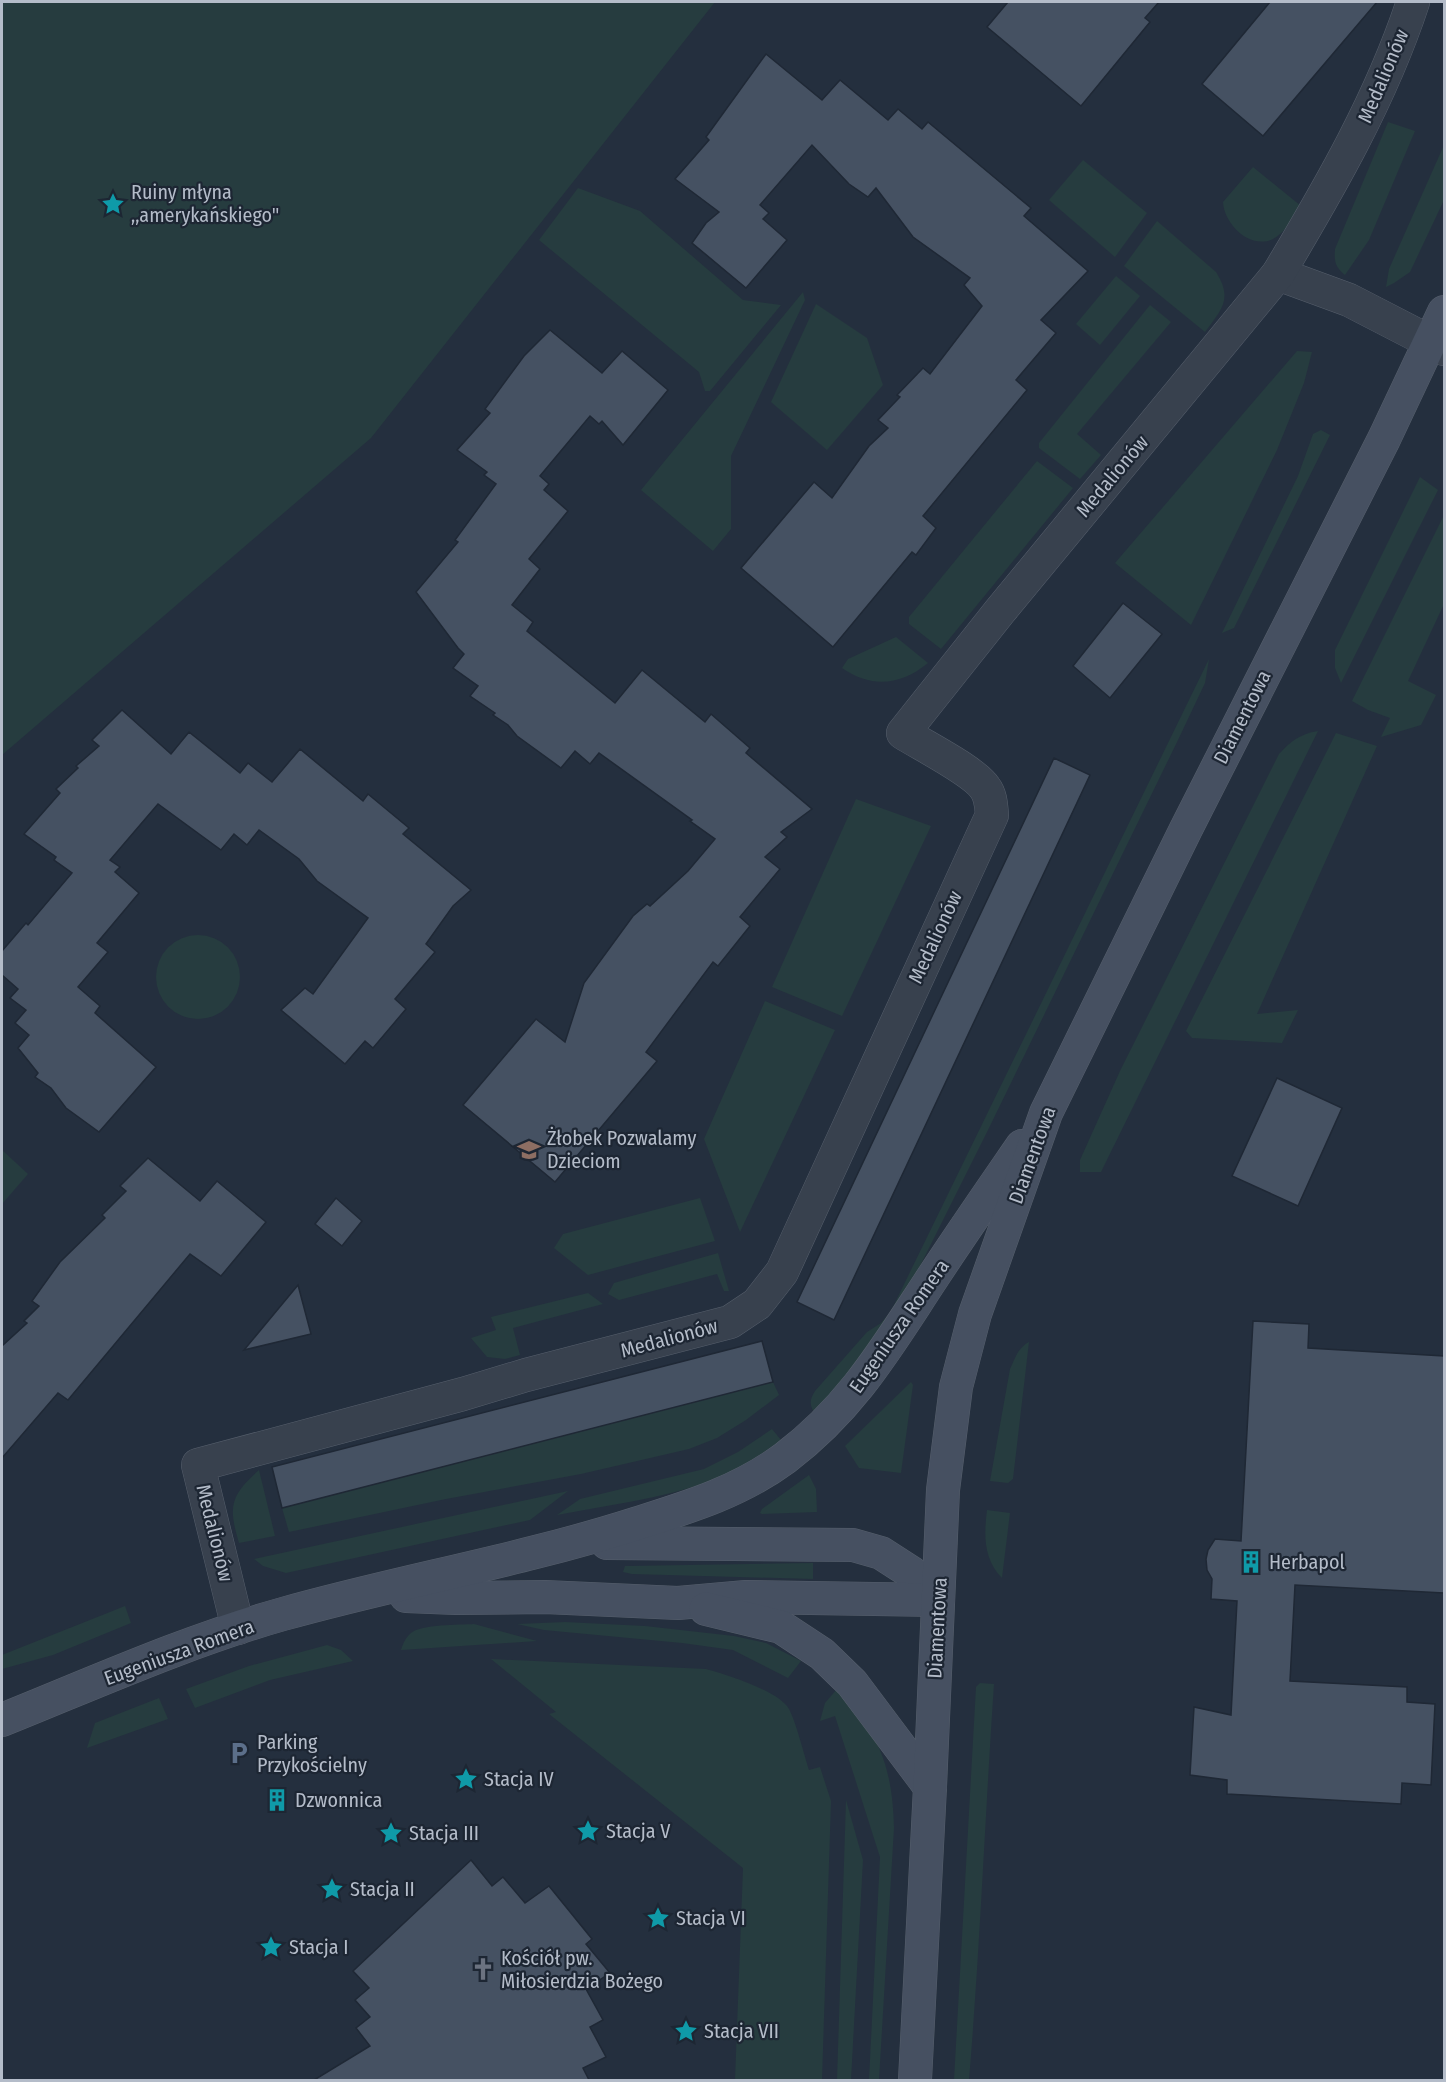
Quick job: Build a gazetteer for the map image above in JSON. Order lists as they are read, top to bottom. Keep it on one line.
{"streets":{"street":["Medalionów","Diamentowa","Eugeniusza Romera"]},"crossings":[["Medalionów","Eugeniusza Romera"],["Diamentowa","Eugeniusza Romera"]],"places":{"place":["Ruiny młyna ,,amerykańskiego\"","Stacja IV","Stacja V","Stacja III","Stacja II","Stacja VI","Stacja I","Stacja VII"],"school or university":["Żłobek Pozwalamy Dzieciom"],"building":["Herbapol","Dzwonnica"],"parking":["Parking Przykościelny"],"church":["Kościół pw. Miłosierdzia Bożego"]}}
